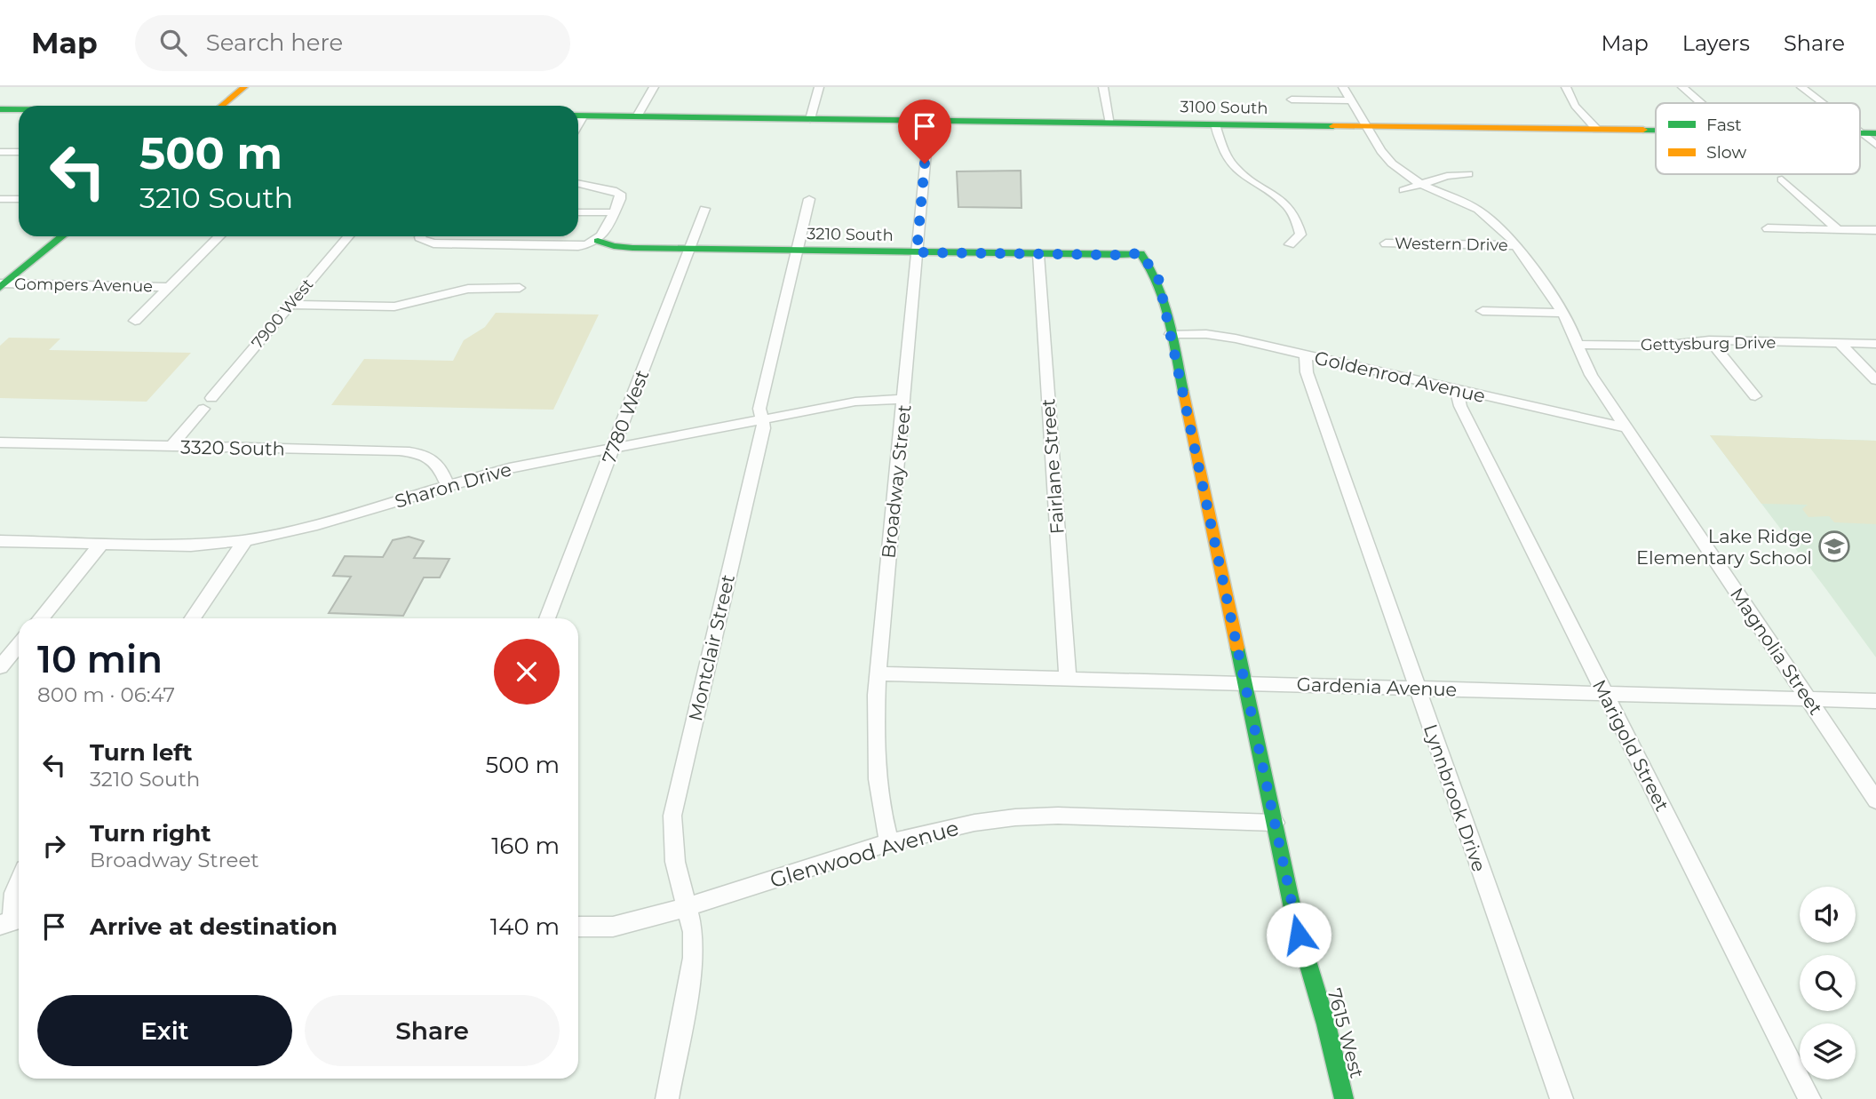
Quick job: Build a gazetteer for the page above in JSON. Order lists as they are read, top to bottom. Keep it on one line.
{"streets":{"street":["3100 South","3210 South","Western Drive","Gompers Avenue","7900 West","Gettysburg Drive","Goldenrod Avenue","7780 West","3320 South","Fairlane Street","Broadway Street","Sharon Drive","Montclair Street","Magnolia Street","Gardenia Avenue","Marigold Street","Lynnbrook Drive","Glenwood Avenue","7615 West"]},"crossings":[["3100 South","Broadway Street"],["3100 South","Magnolia Street"],["3210 South","7780 West"],["3210 South","Fairlane Street"],["3210 South","Broadway Street"],["3210 South","Montclair Street"],["3210 South","7615 West"],["Western Drive","Magnolia Street"],["7900 West","3320 South"],["Gettysburg Drive","Magnolia Street"],["Goldenrod Avenue","Magnolia Street"],["Goldenrod Avenue","Marigold Street"],["Goldenrod Avenue","Lynnbrook Drive"],["Goldenrod Avenue","7615 West"],["7780 West","Sharon Drive"],["3320 South","Sharon Drive"],["Fairlane Street","Gardenia Avenue"],["Broadway Street","Sharon Drive"],["Broadway Street","Gardenia Avenue"],["Broadway Street","Glenwood Avenue"],["Sharon Drive","Montclair Street"],["Montclair Street","Glenwood Avenue"],["Magnolia Street","Gardenia Avenue"],["Gardenia Avenue","Marigold Street"],["Gardenia Avenue","Lynnbrook Drive"],["Gardenia Avenue","7615 West"],["Glenwood Avenue","7615 West"]],"places":{"school or university":["Lake Ridge Elementary School"]},"legend":["Fast","Slow"],"page":{"header":"Map","search":"Search here","nav":["Map","Layers","Share"],"turn":["500 m","3210 South"],"heading":["10 min","800 m · 06:47"],"list":[{"name":"Turn left","note":"3210 South","value":"500 m"},{"name":"Turn right","note":"Broadway Street","value":"160 m"},{"name":"Arrive at destination","value":"140 m"}],"buttons":["Exit","Share"]}}
